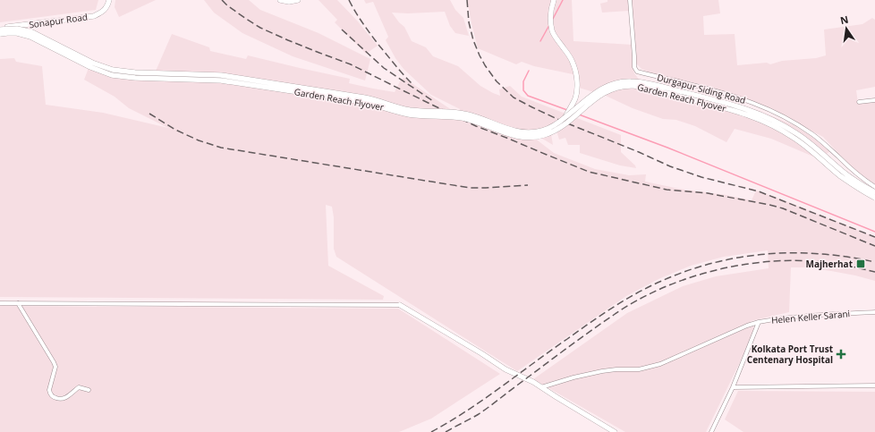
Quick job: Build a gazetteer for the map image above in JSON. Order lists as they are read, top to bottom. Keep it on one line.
{"streets":{"main road":["Sonapur Road","Garden Reach Flyover"],"street":["Durgapur Siding Road","Helen Keller Sarani"]},"crossings":[["Sonapur Road","Garden Reach Flyover"]],"places":{"transit":["Majherhat"],"health":["Kolkata Port Trust Centenary Hospital"]},"north":"top"}
